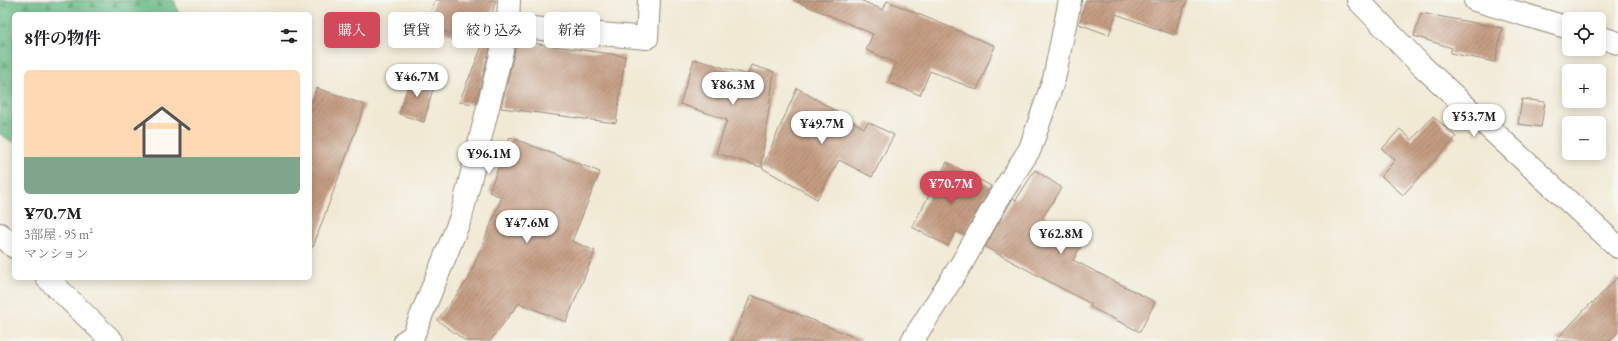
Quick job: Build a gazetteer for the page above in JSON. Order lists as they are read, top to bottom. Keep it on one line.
{"page":{"map_buttons":["+","−"],"chip":["購入","賃貸","絞り込み","新着"],"heading":"8件の物件","list":[{"name":"¥70.7M","note":"3部屋 · 95 m² · マンション"}],"price":["¥46.7M","¥86.3M","¥53.7M","¥49.7M","¥96.1M","¥70.7M","¥47.6M","¥62.8M"]}}
